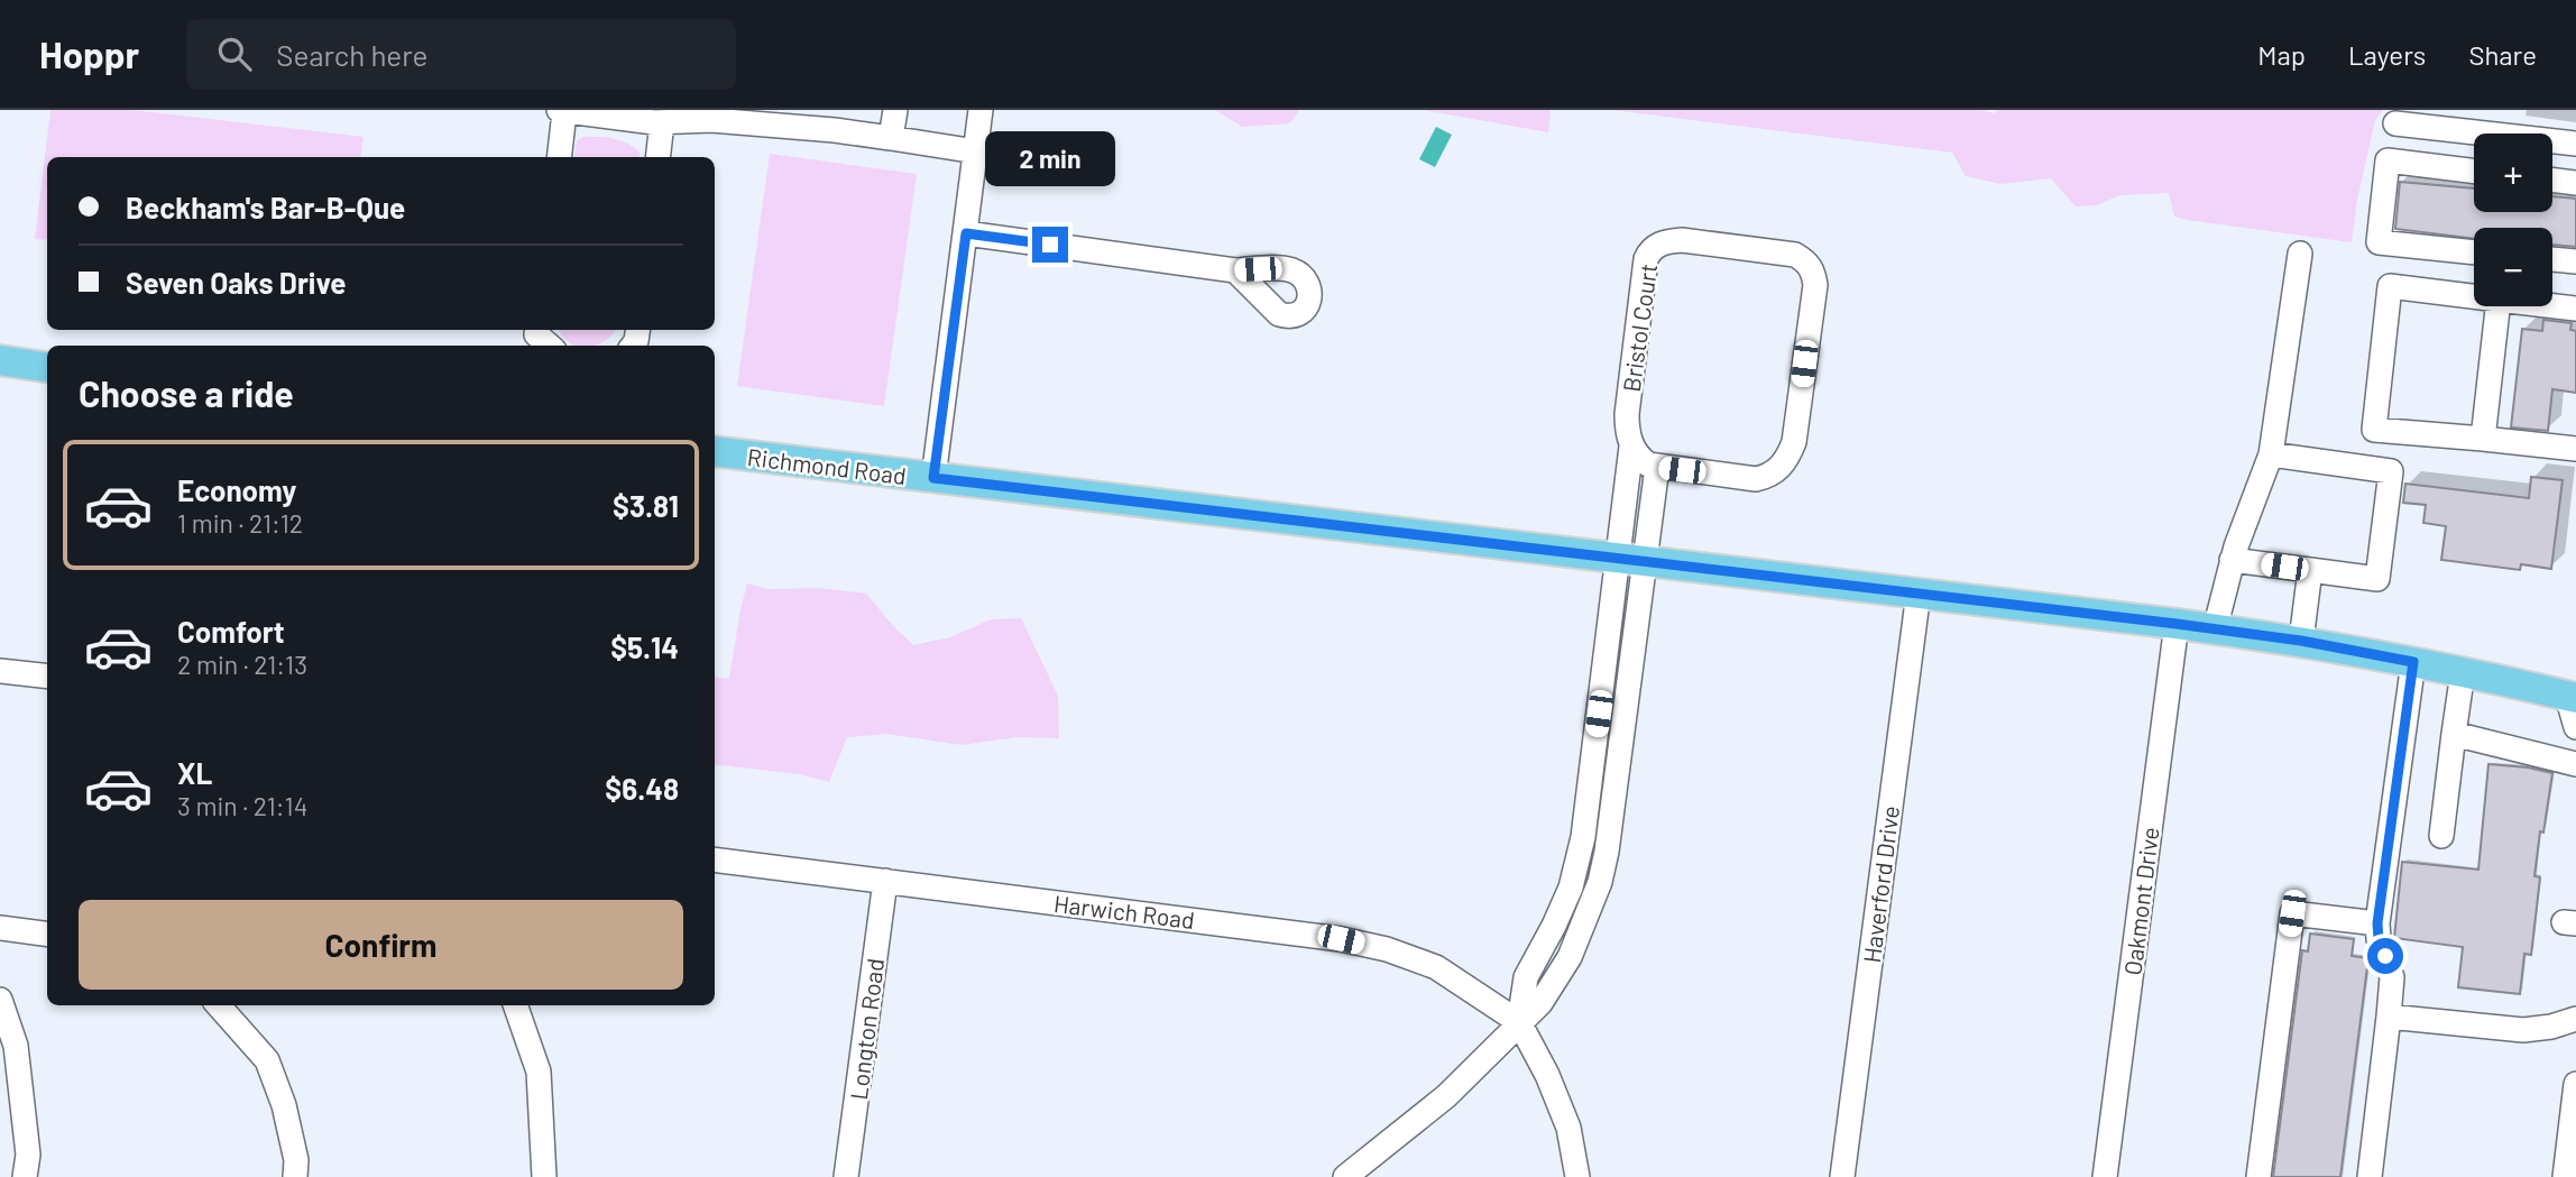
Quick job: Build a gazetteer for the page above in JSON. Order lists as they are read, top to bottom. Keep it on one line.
{"streets":{"main road":["Richmond Road"],"street":["Bristol Court","Haverford Drive","Oakmont Drive","Harwich Road","Longton Road"]},"crossings":[["Richmond Road","Haverford Drive"],["Richmond Road","Oakmont Drive"],["Harwich Road","Longton Road"]],"page":{"header":"Hoppr","search":"Search here","nav":["Map","Layers","Share"],"bubble":"2 min","map_buttons":["+","−"],"banner":["Beckham's Bar-B-Que","Seven Oaks Drive"],"heading":"Choose a ride","list":[{"name":"Economy","note":"1 min · 21:12","value":"$3.81"},{"name":"Comfort","note":"2 min · 21:13","value":"$5.14"},{"name":"XL","note":"3 min · 21:14","value":"$6.48"}],"buttons":"Confirm"}}
